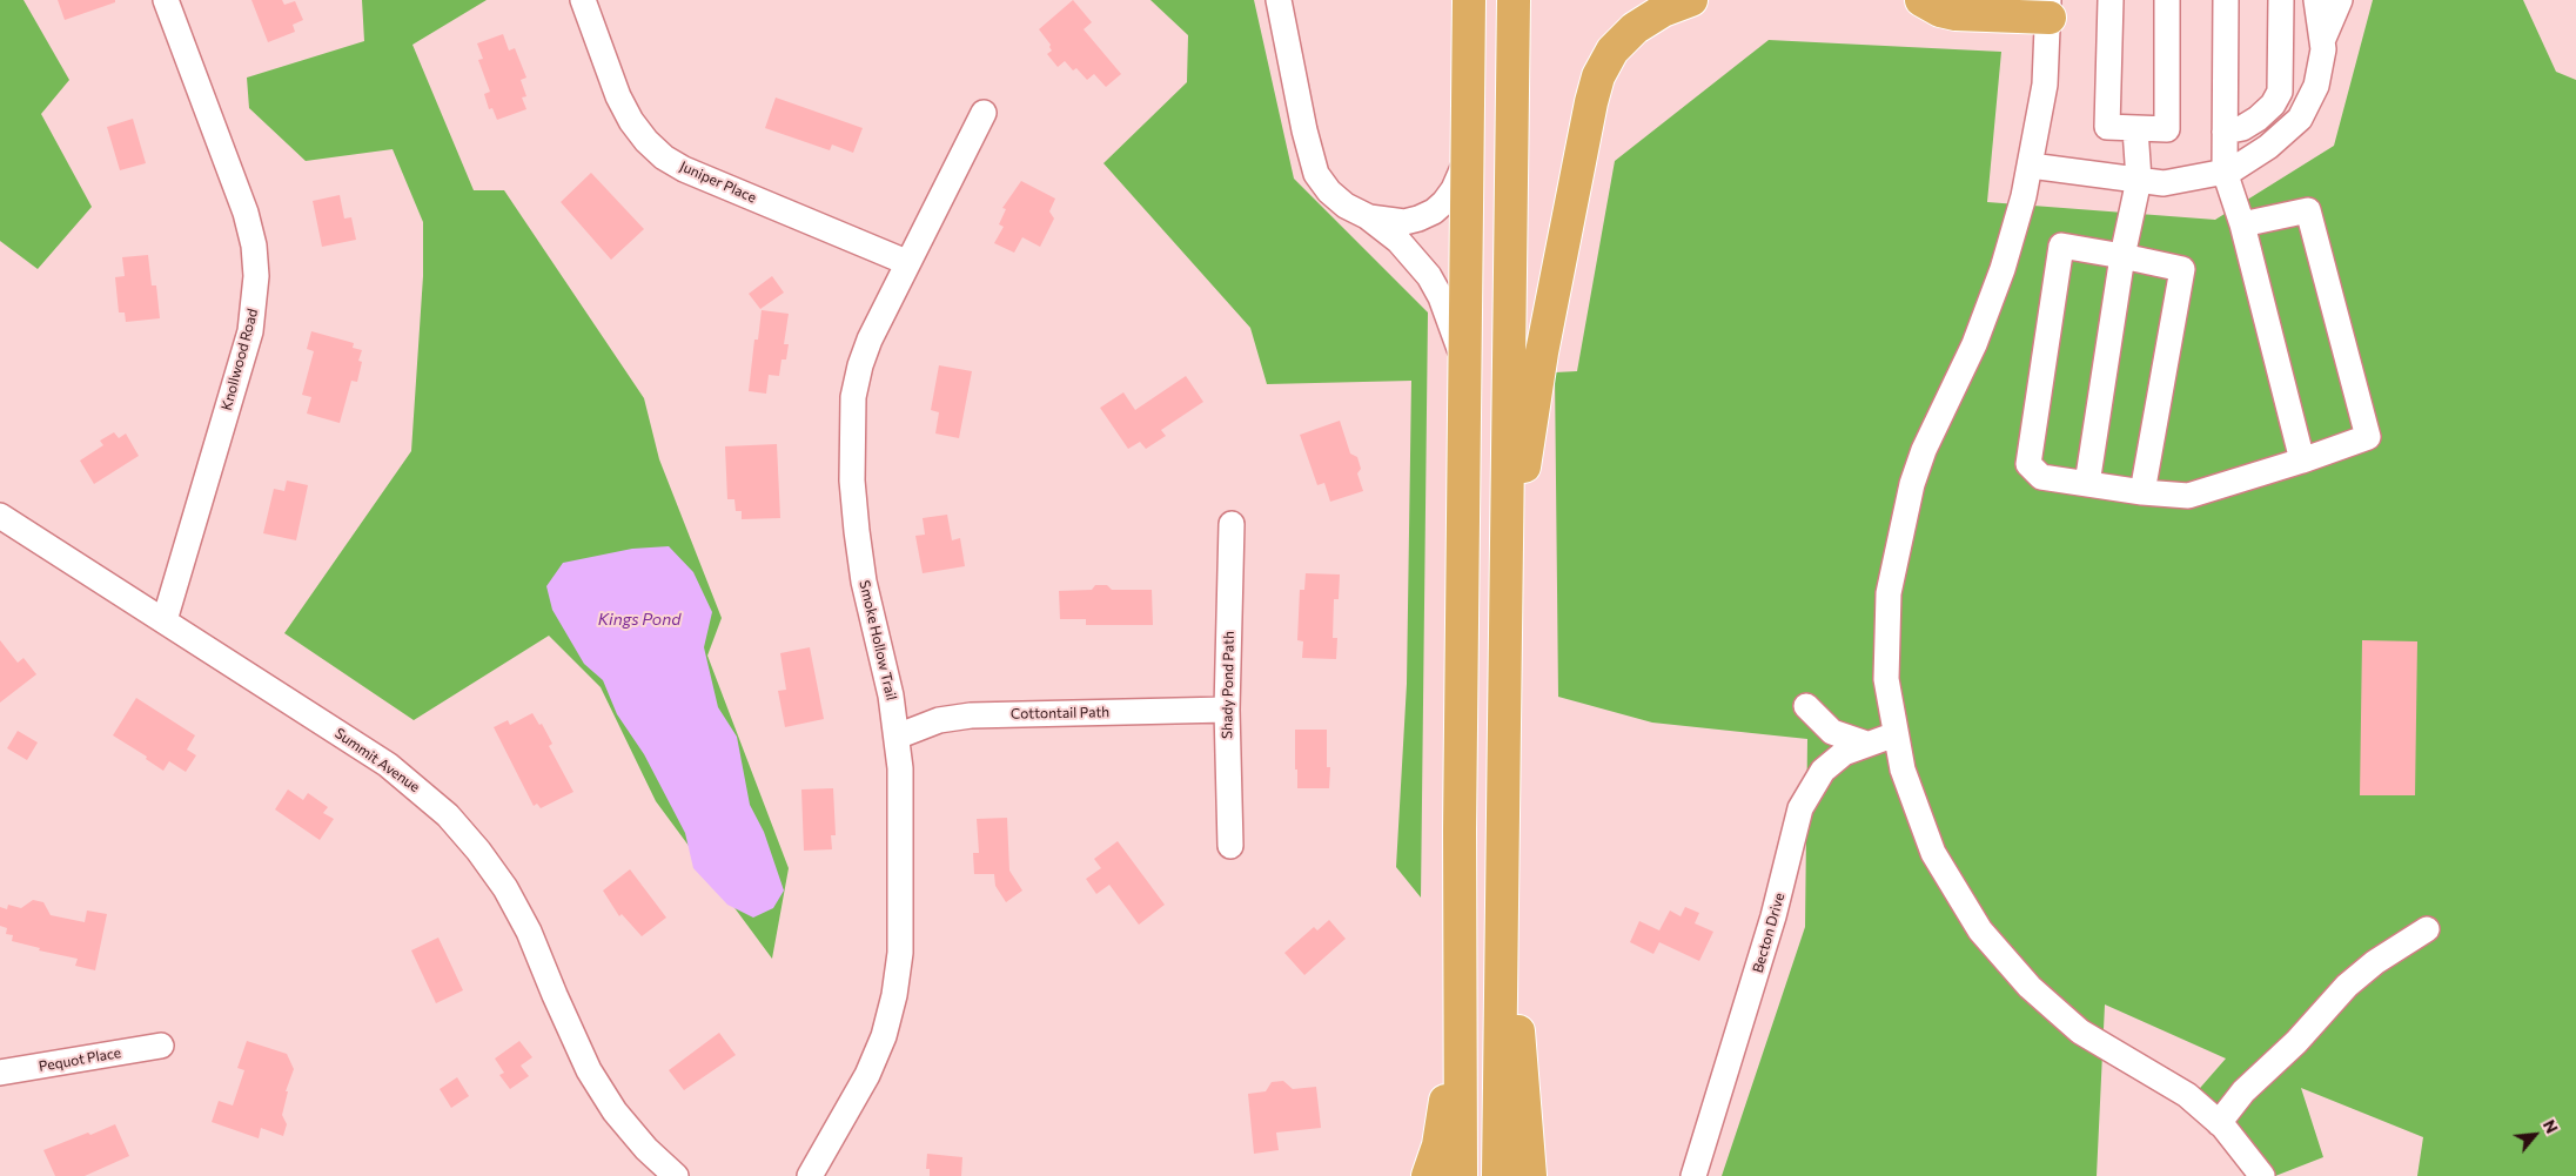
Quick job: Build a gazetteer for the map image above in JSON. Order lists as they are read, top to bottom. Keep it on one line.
{"streets":{"street":["Juniper Place","Knollwood Road","Smoke Hollow Trail","Shady Pond Path","Cottontail Path","Summit Avenue","Becton Drive","Pequot Place"]},"crossings":[["Juniper Place","Smoke Hollow Trail"],["Knollwood Road","Summit Avenue"],["Smoke Hollow Trail","Cottontail Path"],["Shady Pond Path","Cottontail Path"]],"water":["Kings Pond"],"north":"top right"}
